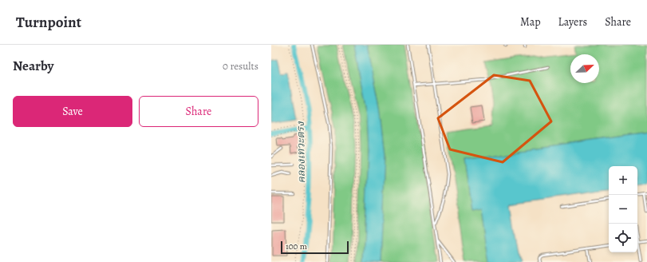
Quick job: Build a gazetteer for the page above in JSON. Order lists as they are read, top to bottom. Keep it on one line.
{"water":["คลองเทวะตรง"],"scale_bar":"100 m","north":"top right","page":{"header":"Turnpoint","nav":["Map","Layers","Share"],"heading":["Nearby","0 results"],"buttons":["Save","Share"],"map_buttons":["+","−"],"scale":"100 m"}}
